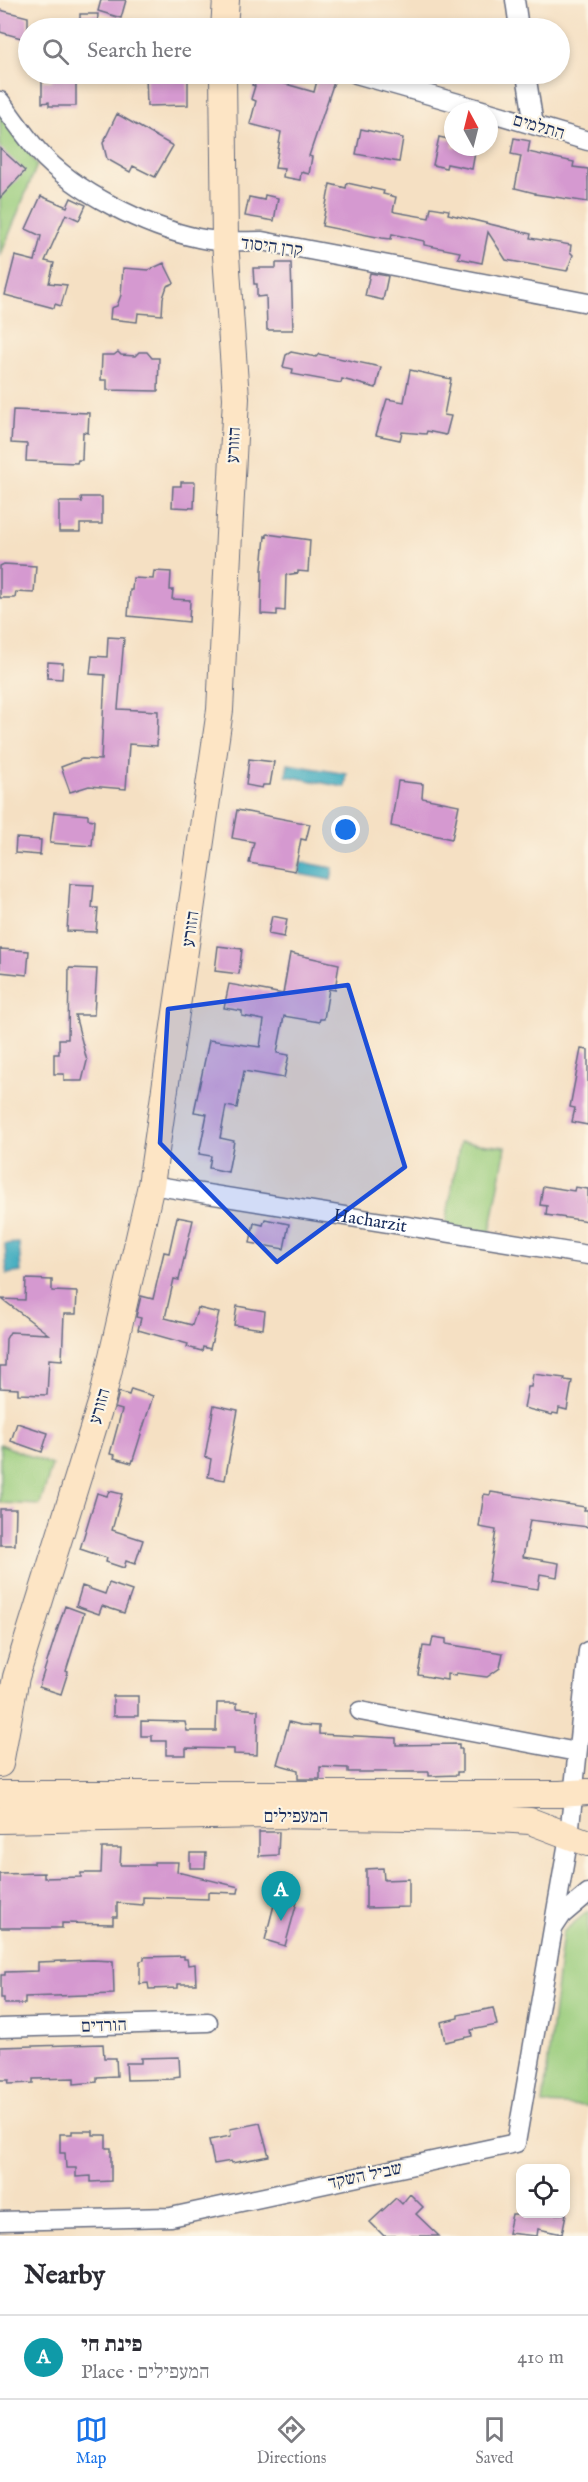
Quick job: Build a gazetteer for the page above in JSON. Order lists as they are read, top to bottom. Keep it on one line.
{"streets":{"street":["התלמים","קרן היסוד","הזורע","Hacharzit","המעפילים","הורדים","שביל השקד"]},"crossings":[["קרן היסוד","הזורע"],["הזורע","Hacharzit"],["המעפילים","שביל השקד"]],"north":"top","page":{"search":"Search here","pins":"A","heading":"Nearby","list":[{"mark":"A","name":"פינת חי","note":"Place · המעפילים","value":"410 m"}],"nav":["Map","Directions","Saved"]}}
